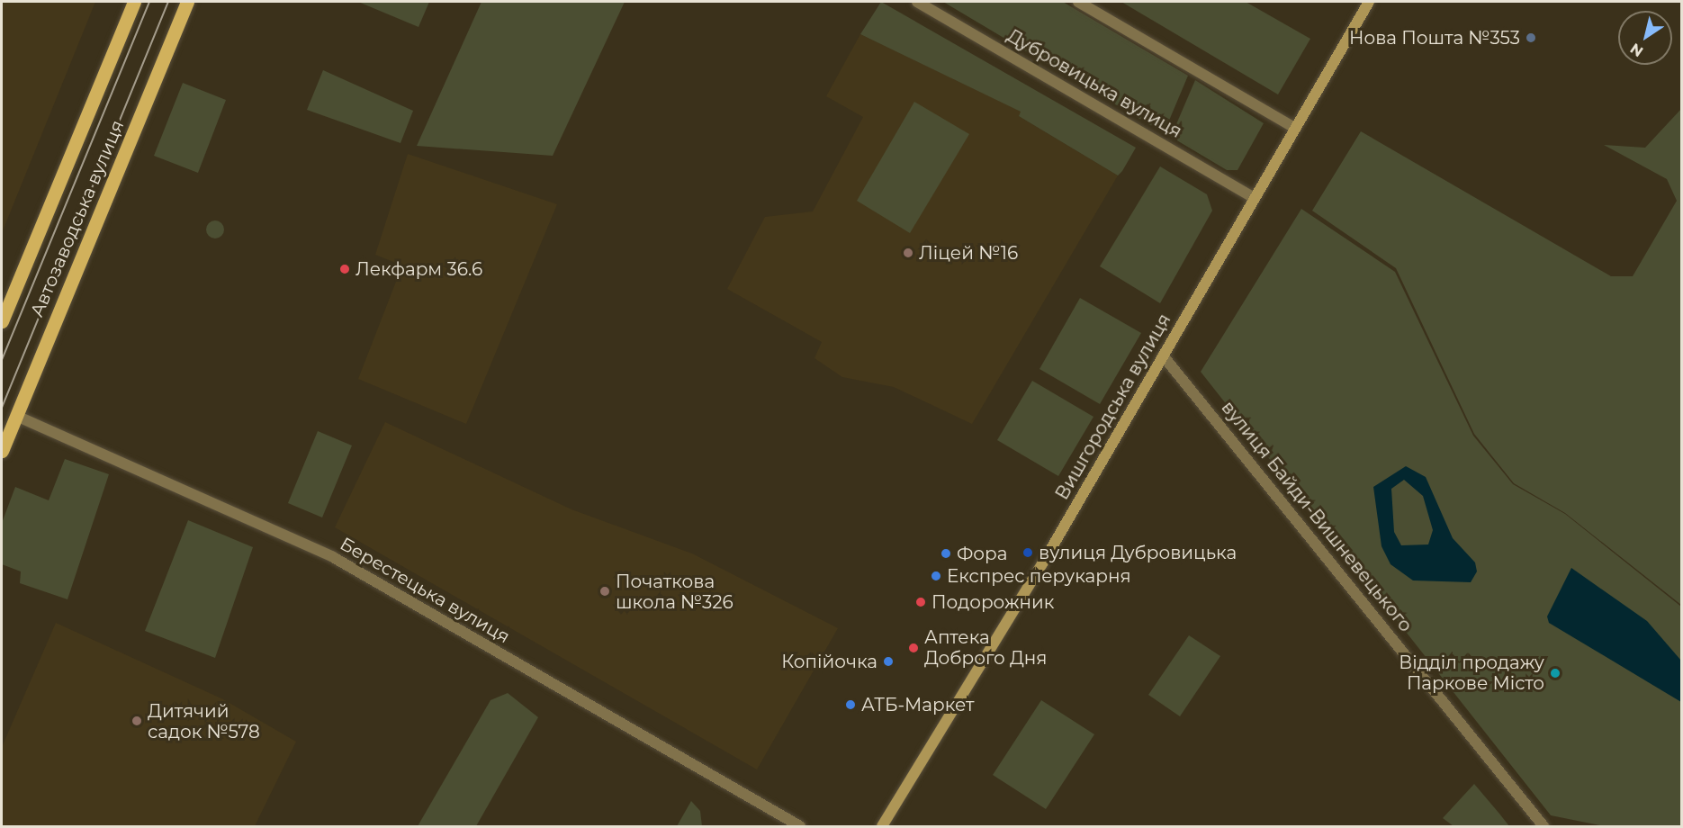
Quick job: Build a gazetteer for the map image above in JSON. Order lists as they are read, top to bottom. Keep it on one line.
{"streets":{"main road":["Автозаводська вулиця","Вишгородська вулиця"],"street":["Дубровицька вулиця","вулиця Байди-Вишневецького","Берестецька вулиця"]},"crossings":[["Дубровицька вулиця","Вишгородська вулиця"],["Автозаводська вулиця","Берестецька вулиця"],["Вишгородська вулиця","вулиця Байди-Вишневецького"]],"places":["Нова Пошта №353","Ліцей №16","Лекфарм 36.6","вулиця Дубровицька","Фора","Експрес перукарня","Початкова школа №326","Подорожник","Аптека Доброго Дня","Копійочка","Відділ продажу Паркове Місто","АТБ-Маркет","Дитячий садок №578"],"north":"bottom left"}
